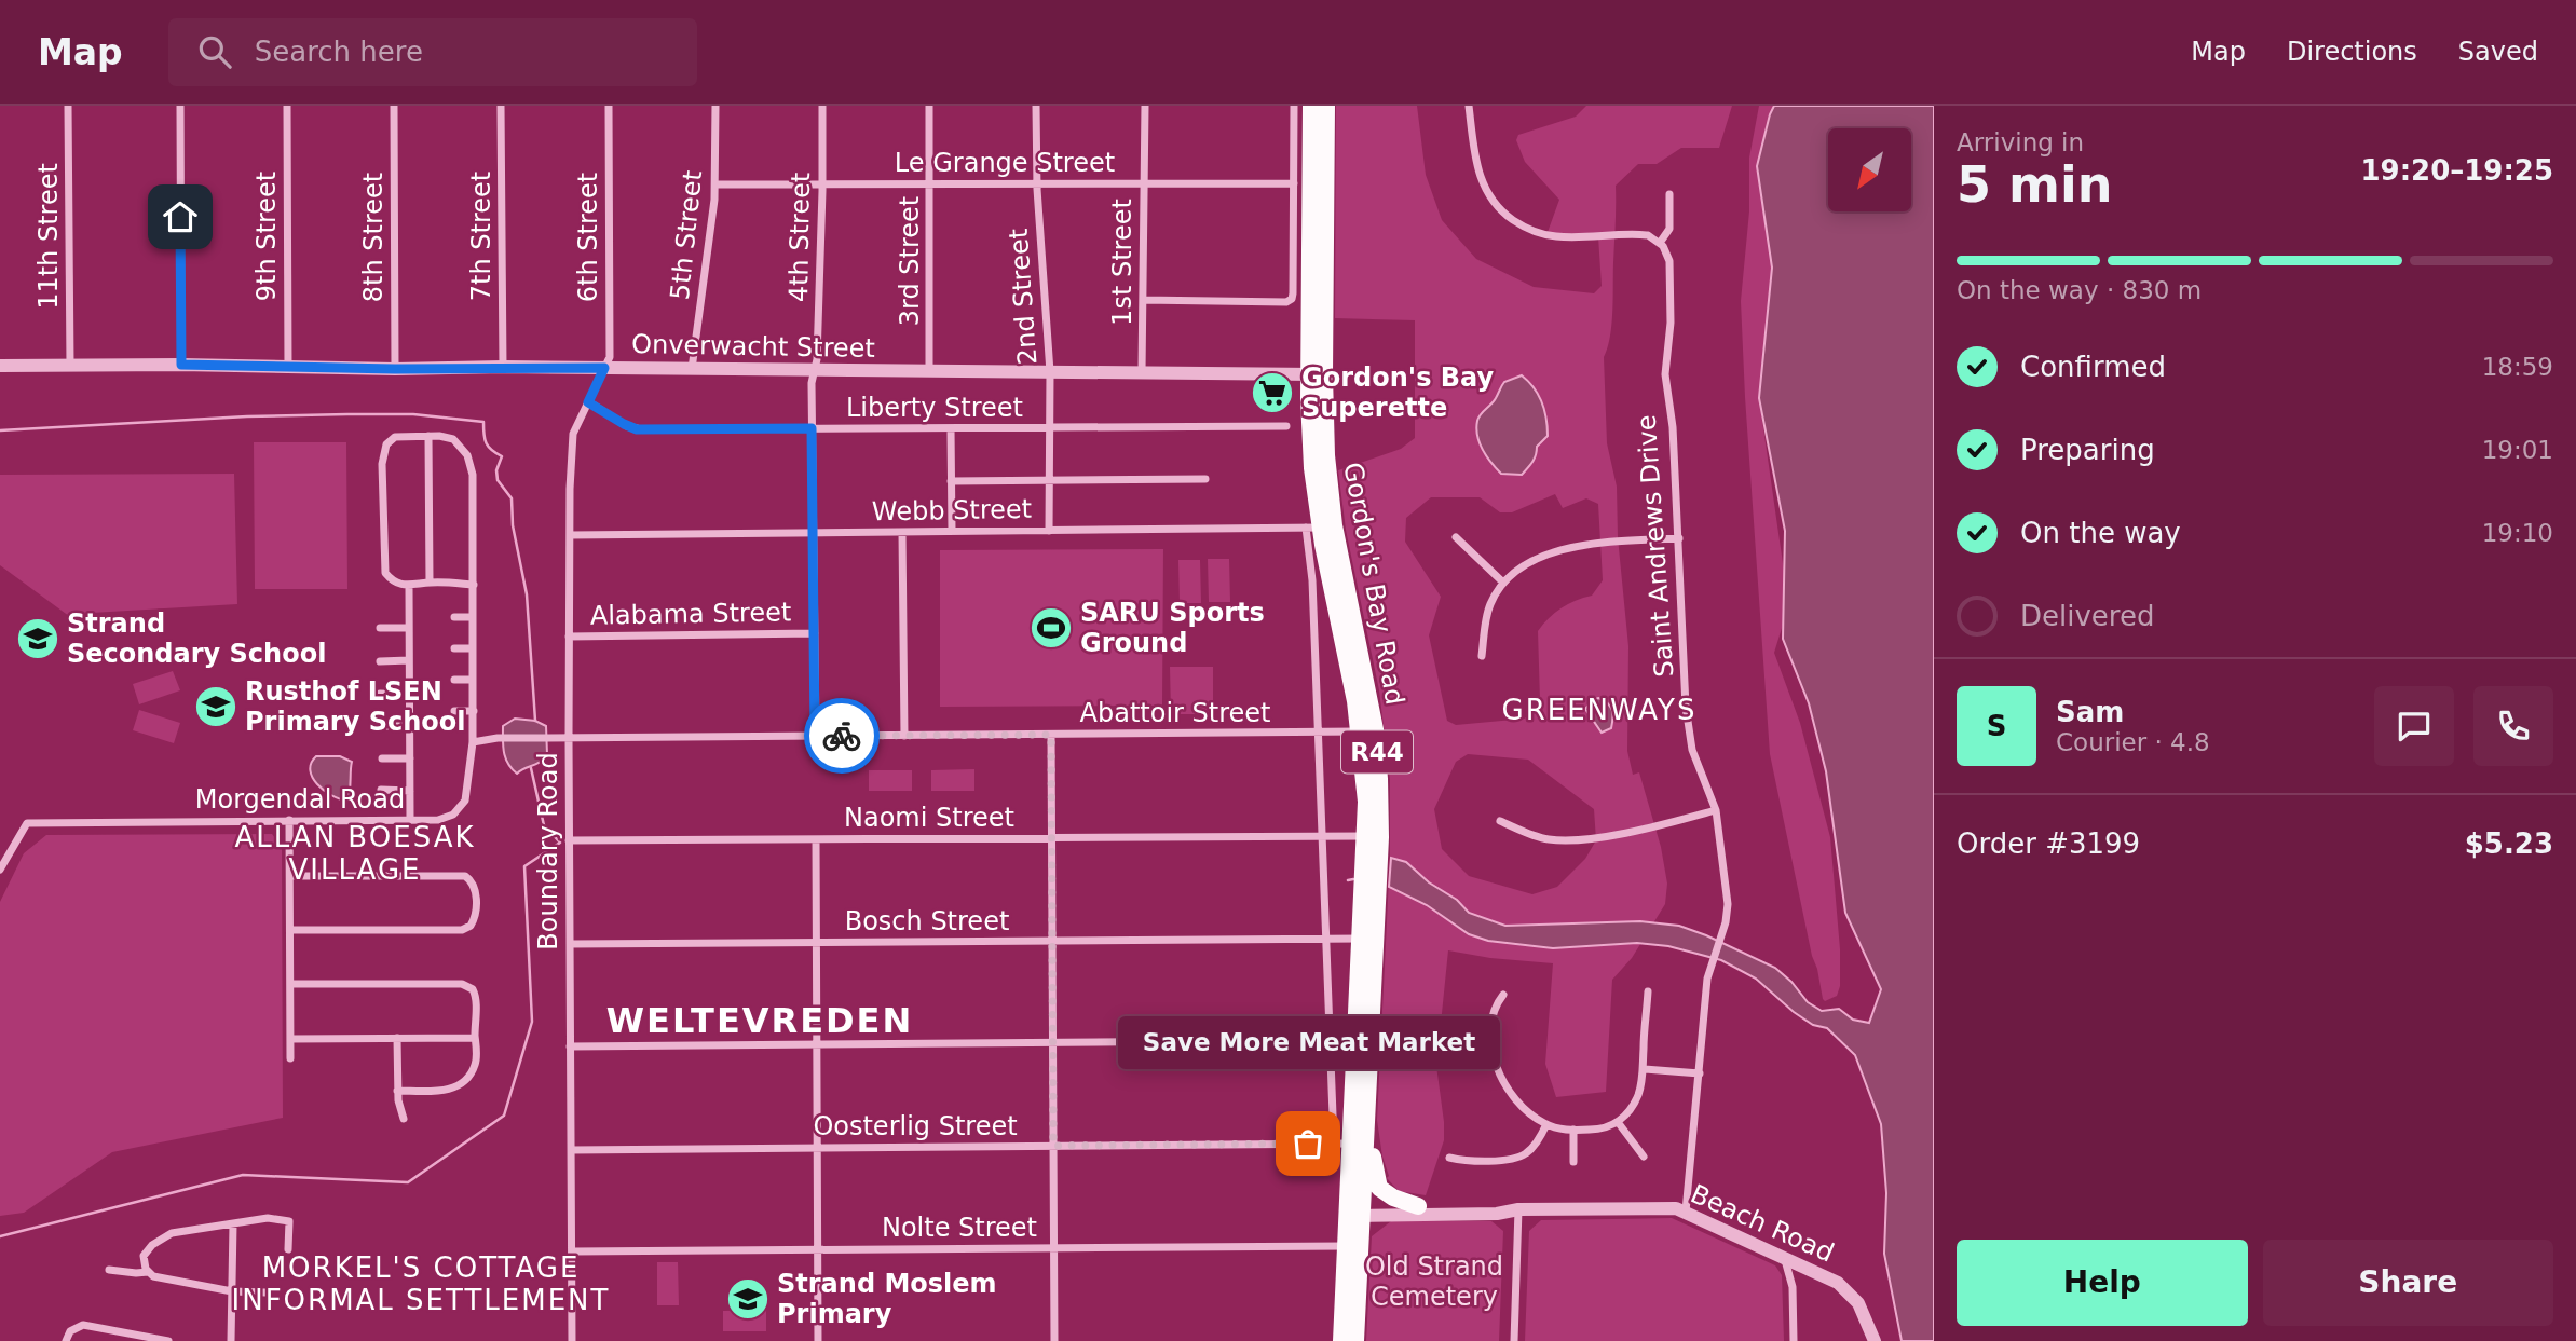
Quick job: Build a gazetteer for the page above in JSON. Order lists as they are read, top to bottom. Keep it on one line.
{"streets":{"main road":["Gordon's Bay Road","R44"],"street":["Le Grange Street","5th Street","11th Street","9th Street","7th Street","8th Street","6th Street","4th Street","3rd Street","1st Street","2nd Street","Onverwacht Street","Liberty Street","Webb Street","Saint Andrews Drive","Alabama Street","Abattoir Street","Morgendal Road","Naomi Street","Boundary Road","Bosch Street","Oosterlig Street","Beach Road","Nolte Street"]},"crossings":[["Le Grange Street","5th Street"],["Le Grange Street","4th Street"],["Le Grange Street","3rd Street"],["Le Grange Street","1st Street"],["Le Grange Street","2nd Street"],["5th Street","Onverwacht Street"],["11th Street","Onverwacht Street"],["9th Street","Onverwacht Street"],["7th Street","Onverwacht Street"],["8th Street","Onverwacht Street"],["6th Street","Onverwacht Street"],["6th Street","Boundary Road"],["4th Street","Onverwacht Street"],["4th Street","Liberty Street"],["4th Street","Webb Street"],["4th Street","Alabama Street"],["4th Street","Abattoir Street"],["3rd Street","Onverwacht Street"],["1st Street","Onverwacht Street"],["2nd Street","Onverwacht Street"],["2nd Street","Liberty Street"],["2nd Street","Webb Street"],["Onverwacht Street","Gordon's Bay Road"],["Onverwacht Street","Boundary Road"],["Liberty Street","Boundary Road"],["Webb Street","Gordon's Bay Road"],["Webb Street","Boundary Road"],["Saint Andrews Drive","Beach Road"],["Gordon's Bay Road","Abattoir Street"],["Gordon's Bay Road","Naomi Street"],["Gordon's Bay Road","Bosch Street"],["Gordon's Bay Road","Oosterlig Street"],["Gordon's Bay Road","Beach Road"],["Gordon's Bay Road","Nolte Street"],["Alabama Street","Boundary Road"],["Abattoir Street","Boundary Road"],["Naomi Street","Boundary Road"],["Boundary Road","Bosch Street"],["Boundary Road","Oosterlig Street"],["Boundary Road","Nolte Street"]],"districts":["GREENWAYS","ALLAN BOESAK VILLAGE","WELTEVREDEN","MORKEL'S COTTAGE INFORMAL SETTLEMENT"],"parks":["Old Strand Cemetery"],"places":{"supermarket":["Gordon's Bay Superette"],"sports":["SARU Sports Ground"],"school or university":["Strand Secondary School","Rusthof LSEN Primary School","Strand Moslem Primary"],"other":["Save More Meat Market"]},"north":"bottom left","page":{"header":"Map","search":"Search here","nav":["Map","Directions","Saved"],"heading":["5 min","Arriving in","19:20–19:25"],"panel":["Sam","Courier · 4.8","Order #3199","$5.23"],"bar":"On the way · 830 m","list":[["Confirmed","18:59"],["Preparing","19:01"],["On the way","19:10"],"Delivered"],"round":"S","bubble":"Save More Meat Market","buttons":["Help","Share"]}}
